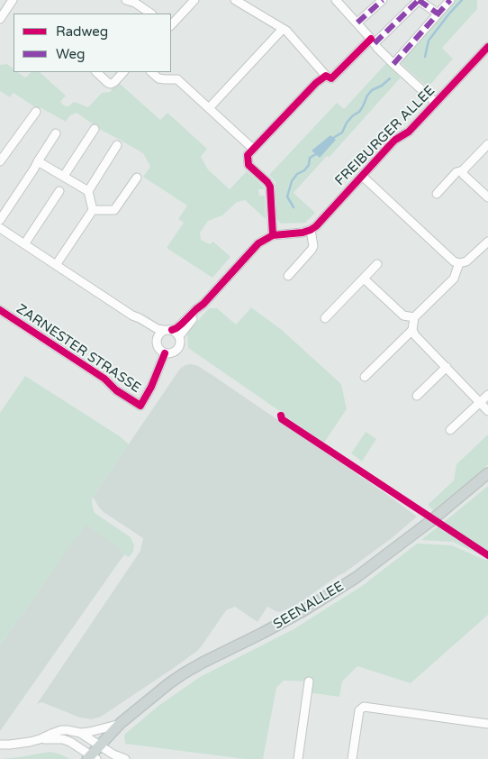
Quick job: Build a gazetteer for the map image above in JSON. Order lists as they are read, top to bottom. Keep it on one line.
{"streets":{"main road":["SEENALLEE"],"street":["FREIBURGER ALLEE","ZARNESTER STRASSE"]},"legend":["Radweg","Weg"]}
